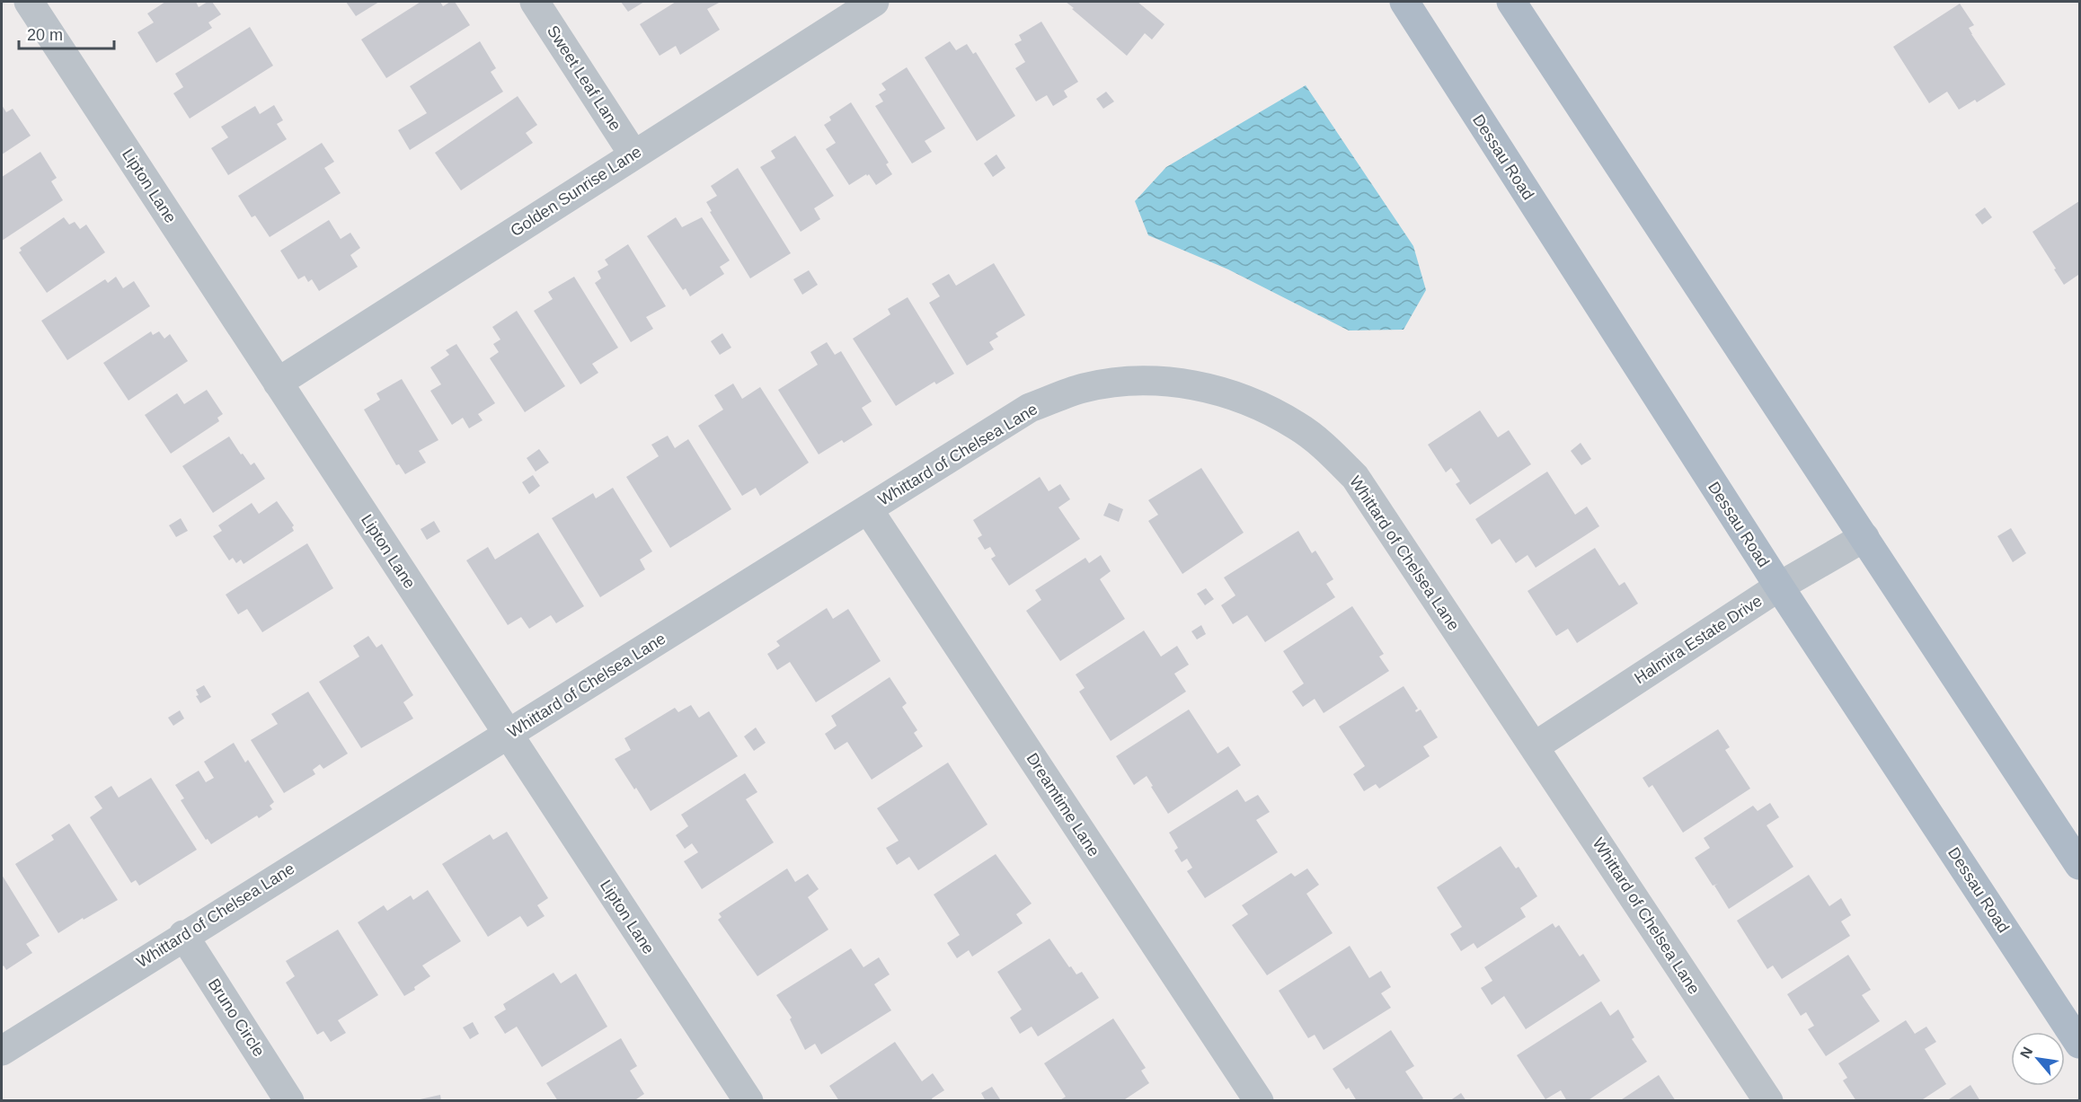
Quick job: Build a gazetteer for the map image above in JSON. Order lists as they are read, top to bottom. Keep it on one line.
{"streets":{"main road":["Dessau Road"],"street":["Sweet Leaf Lane","Lipton Lane","Golden Sunrise Lane","Whittard of Chelsea Lane","Halmira Estate Drive","Dreamtime Lane","Bruno Circle"]},"crossings":[["Sweet Leaf Lane","Golden Sunrise Lane"],["Dessau Road","Halmira Estate Drive"],["Lipton Lane","Golden Sunrise Lane"],["Lipton Lane","Whittard of Chelsea Lane"],["Whittard of Chelsea Lane","Halmira Estate Drive"],["Whittard of Chelsea Lane","Dreamtime Lane"],["Whittard of Chelsea Lane","Bruno Circle"]],"scale_bar":"20 m","north":"top left"}
